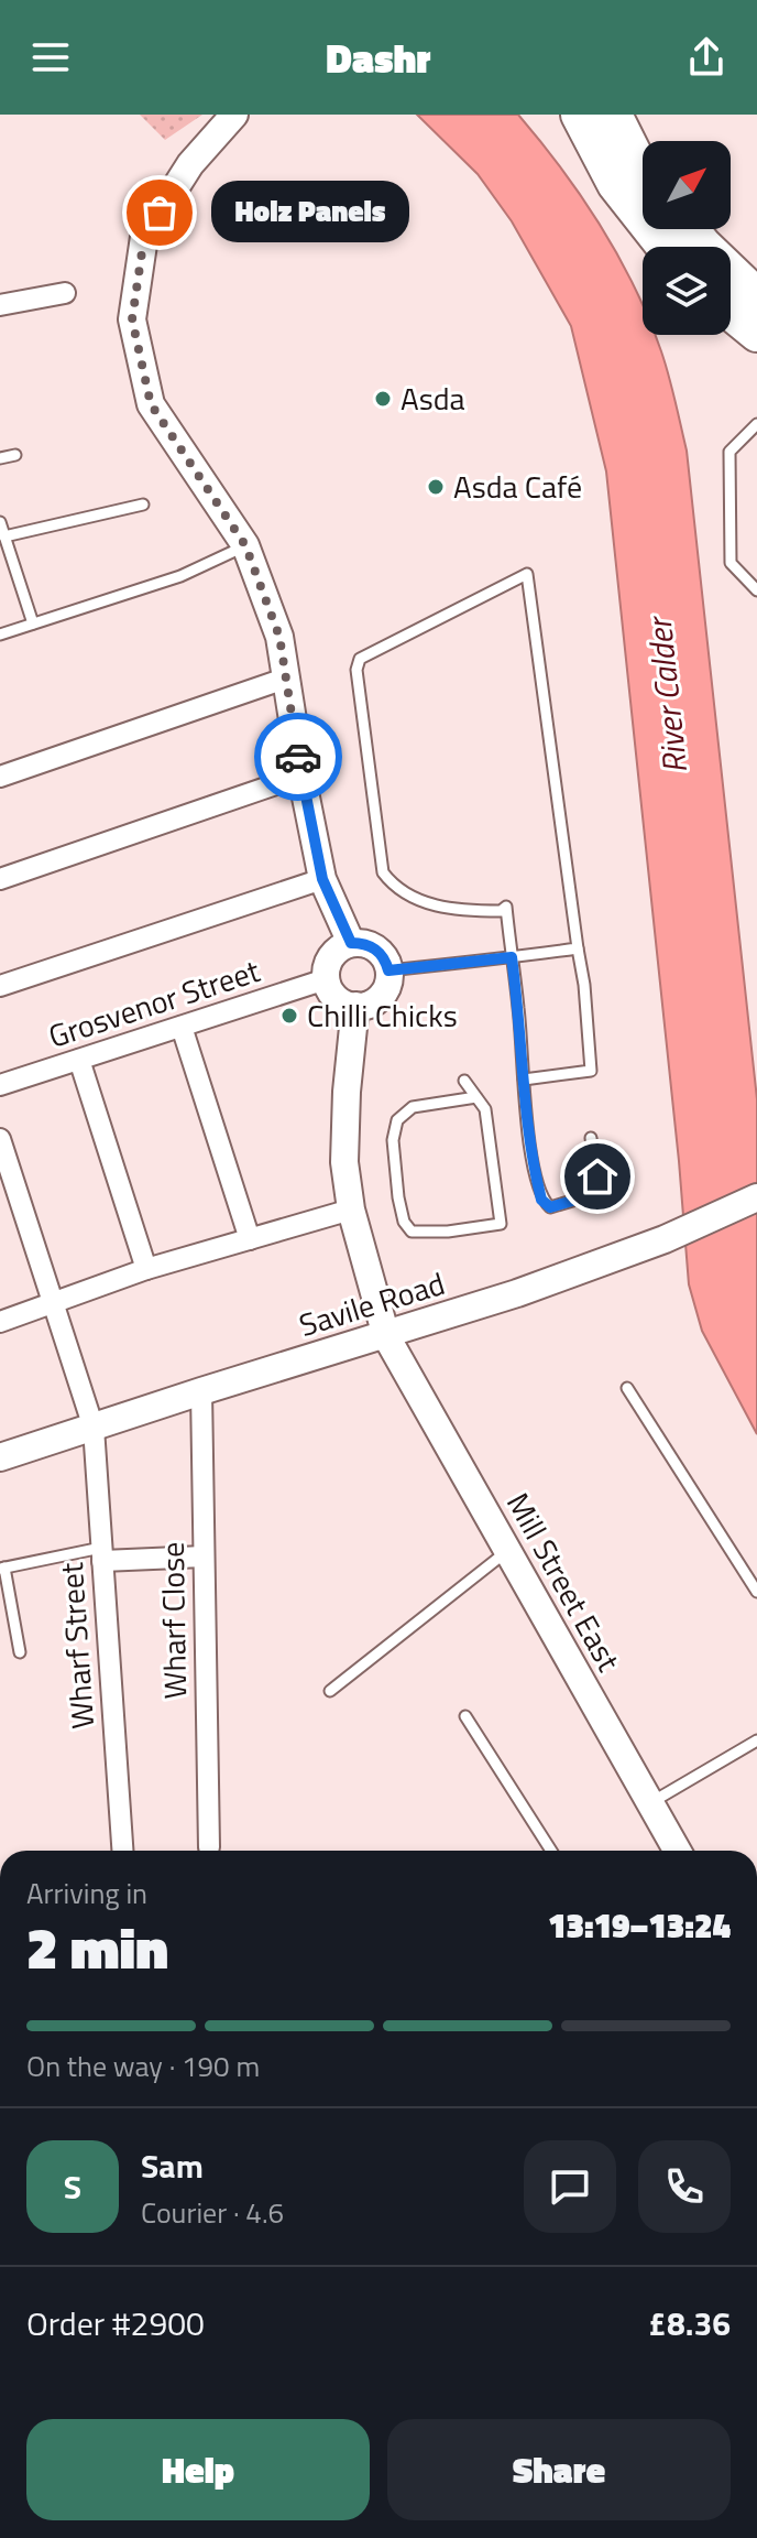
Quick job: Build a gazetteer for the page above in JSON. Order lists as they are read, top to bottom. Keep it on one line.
{"streets":{"street":["Grosvenor Street","Savile Road","Mill Street East","Wharf Close","Wharf Street"]},"crossings":[["Grosvenor Street","Mill Street East"],["Savile Road","Mill Street East"],["Savile Road","Wharf Close"],["Savile Road","Wharf Street"]],"water":["River Calder"],"places":["Holz Panels","Asda","Asda Café","Chilli Chicks"],"north":"top right","page":{"header":"Dashr","bubble":"Holz Panels","heading":["2 min","Arriving in","13:19–13:24"],"panel":["Sam","Courier · 4.6","Order #2900","£8.36"],"bar":"On the way · 190 m","round":"S","buttons":["Help","Share"]}}
